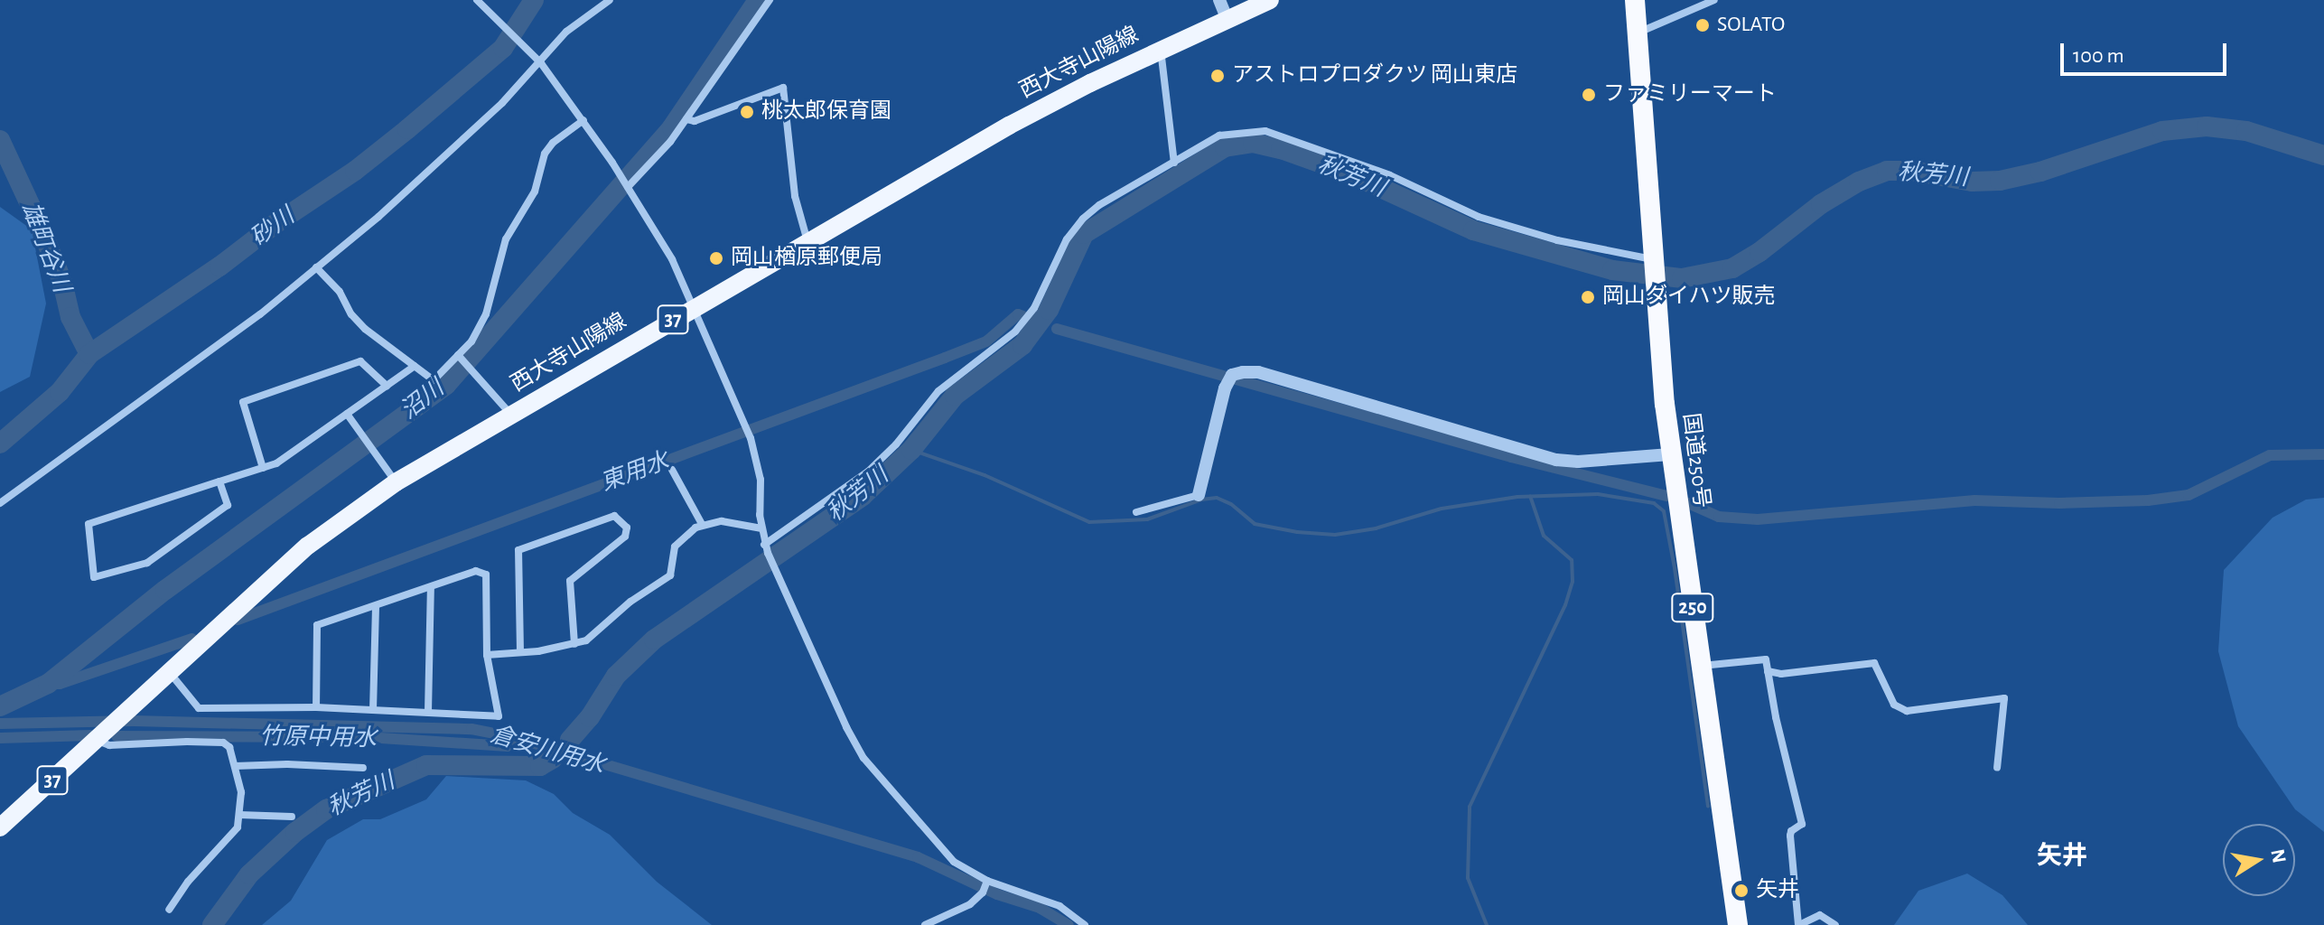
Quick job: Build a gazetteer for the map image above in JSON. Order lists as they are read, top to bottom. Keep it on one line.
{"streets":{"highway":["国道250号","250"],"main road":["西大寺山陽線","37"]},"districts":["矢井"],"water":["秋芳川","砂川","雄町谷川","沼川","東用水","竹原中用水","倉安川用水"],"places":["SOLATO","アストロプロダクツ 岡山東店","ファミリーマート","桃太郎保育園","岡山楢原郵便局","岡山ダイハツ販売","矢井"],"scale_bar":"100 m","north":"right"}
